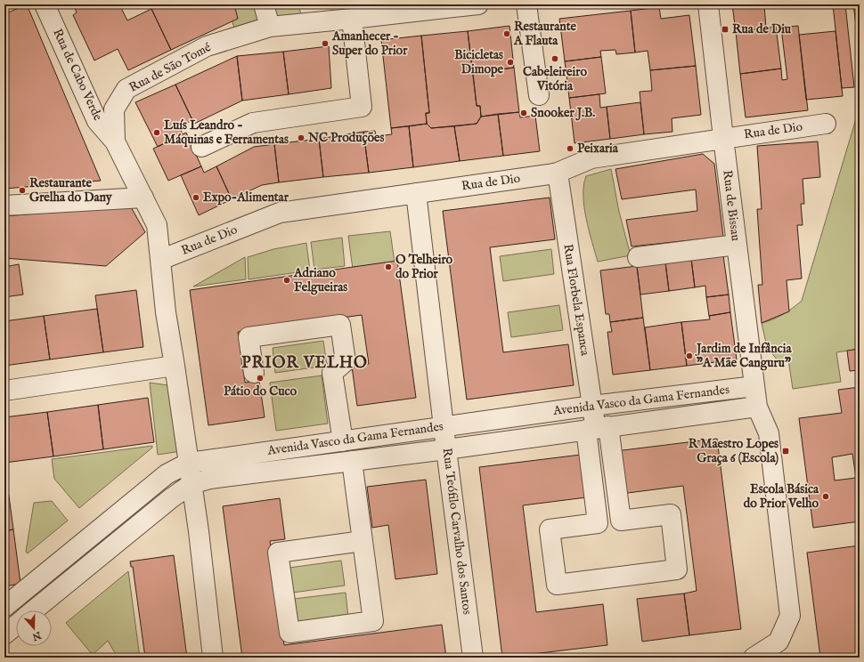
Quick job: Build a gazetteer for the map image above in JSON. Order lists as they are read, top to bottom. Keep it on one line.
{"streets":{"street":["Rua de São Tomé","Rua de Cabo Verde","Rua de Dio","Rua de Bissau","Rua Florbela Espanca","Avenida Vasco da Gama Fernandes","Rua Teófilo Carvalho dos Santos"]},"crossings":[["Rua de São Tomé","Rua de Cabo Verde"],["Rua de Cabo Verde","Rua de Dio"],["Rua de Cabo Verde","Avenida Vasco da Gama Fernandes"],["Rua de Dio","Rua de Bissau"],["Rua de Dio","Rua Florbela Espanca"],["Rua de Dio","Rua Teófilo Carvalho dos Santos"],["Rua de Bissau","Avenida Vasco da Gama Fernandes"],["Rua Florbela Espanca","Avenida Vasco da Gama Fernandes"],["Avenida Vasco da Gama Fernandes","Rua Teófilo Carvalho dos Santos"]],"districts":["PRIOR VELHO"],"places":{"transit":["Rua de Diu","R Maestro Lopes Graça 6 (Escola)"],"other":["Restaurante A Flauta","Amanhecer - Super do Prior","Cabeleireiro Vitória","Bicicletas Dimope","Snooker J.B.","Luís Leandro - Máquinas e Ferramentas","NC Produções","Peixaria","Restaurante Grelha do Dany","Expo-Alimentar","O Telheiro do Prior","Adriano Felgueiras","Jardim de Infância \"A Mãe Canguru\"","Pátio do Cuco","Escola Básica do Prior Velho"]},"north":"bottom"}
